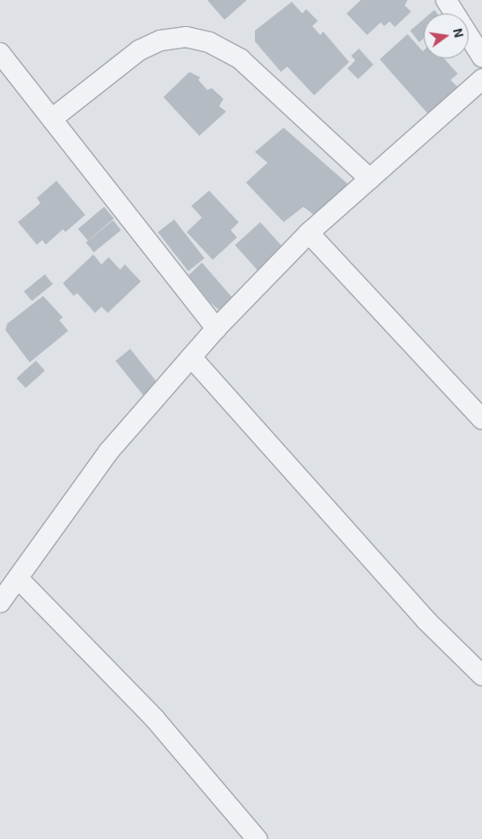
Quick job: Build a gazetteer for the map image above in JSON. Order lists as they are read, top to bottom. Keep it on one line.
{"north":"right"}
